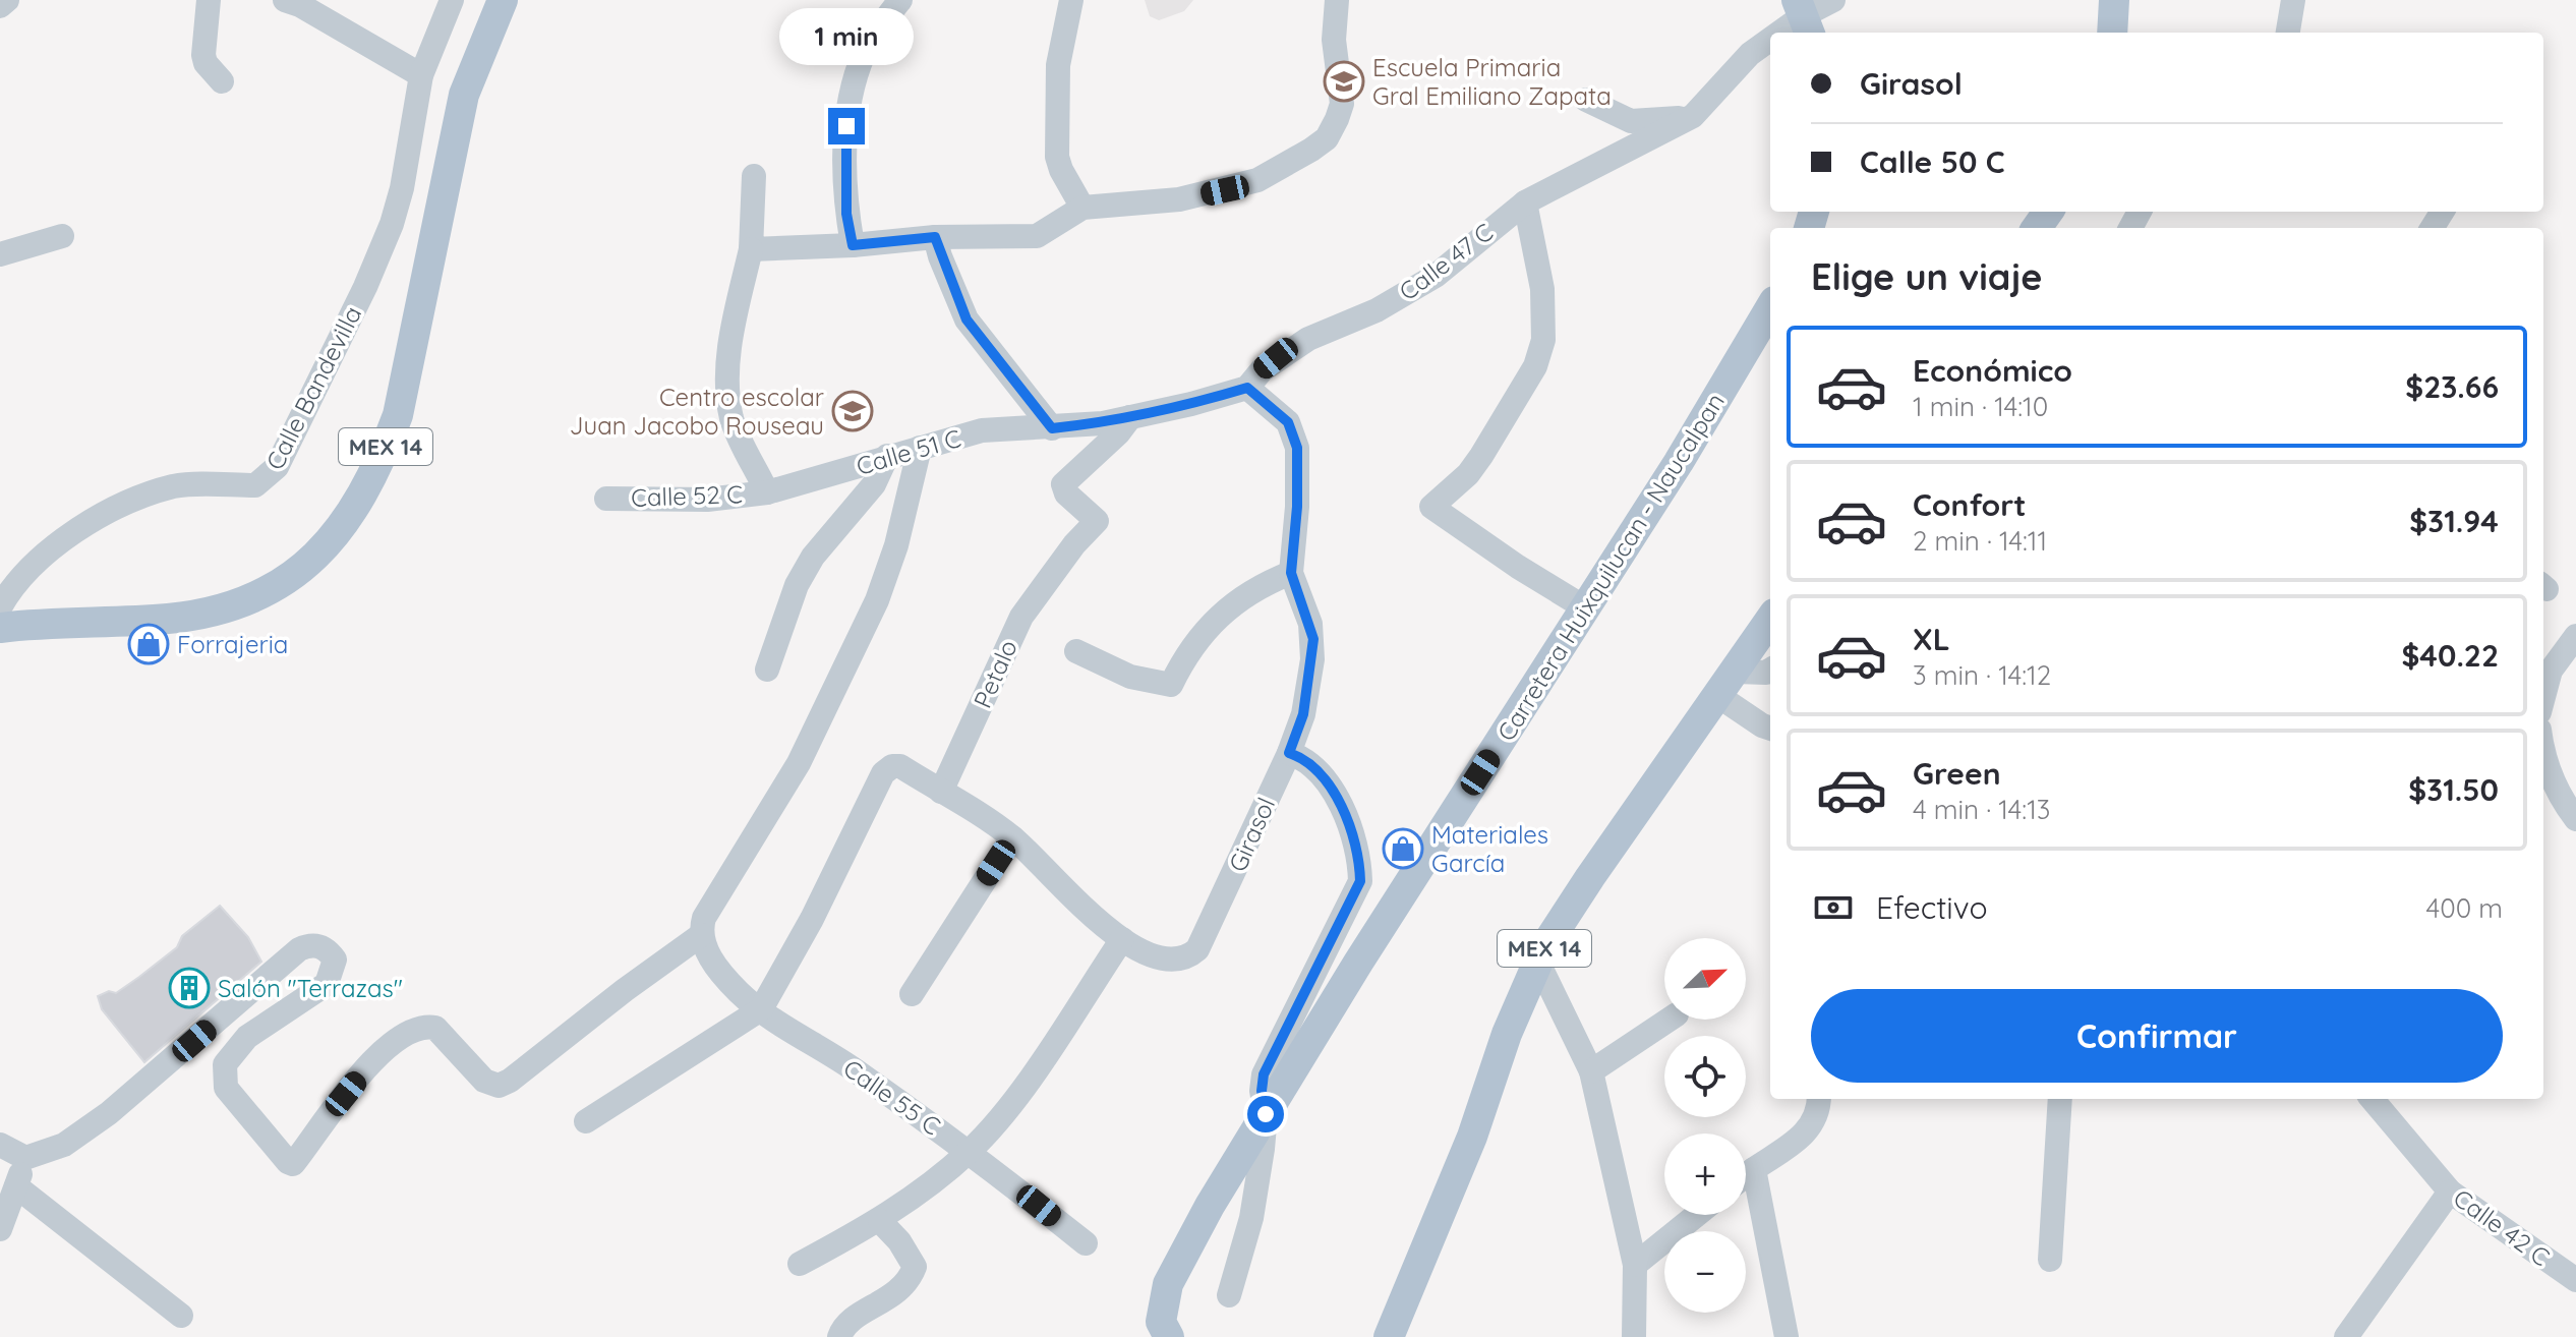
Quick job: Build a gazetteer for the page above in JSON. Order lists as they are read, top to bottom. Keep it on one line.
{"streets":{"main road":["MEX 14","Carretera Huixquilucan - Naucalpan"],"street":["Calle 47 C","Calle Bandevilla","Calle 51 C","Calle 52 C","Petalo","Girasol","Calle 55 C","Calle 42 C"]},"crossings":[["Calle 47 C","Calle 51 C"],["Calle 47 C","Petalo"],["Calle 51 C","Calle 52 C"],["Petalo","Girasol"],["Girasol","Calle 55 C"]],"places":{"school or university":["Escuela Primaria Gral Emiliano Zapata","Centro escolar Juan Jacobo Rouseau"],"shop":["Forrajeria","Materiales García"],"building":["Salón \"Terrazas\""]},"north":"top right","page":{"bubble":"1 min","banner":["Girasol","Calle 50 C"],"heading":"Elige un viaje","list":[{"name":"Económico","note":"1 min · 14:10","value":"$23.66"},{"name":"Confort","note":"2 min · 14:11","value":"$31.94"},{"name":"XL","note":"3 min · 14:12","value":"$40.22"},{"name":"Green","note":"4 min · 14:13","value":"$31.50"}],"pay":["Efectivo","400 m"],"map_buttons":["+","−"],"buttons":"Confirmar"}}
